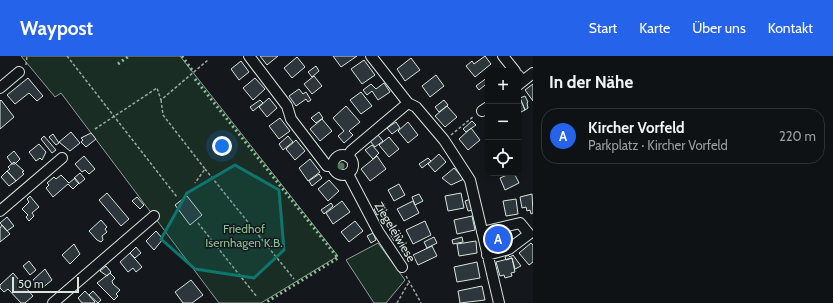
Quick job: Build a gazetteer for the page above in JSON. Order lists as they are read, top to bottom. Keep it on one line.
{"streets":{"street":["Ziegeleiwiese"]},"parks":["Friedhof Isernhagen K.B."],"scale_bar":"50 m","page":{"header":"Waypost","nav":["Start","Karte","Über uns","Kontakt"],"heading":"In der Nähe","map_buttons":["+","−"],"list":[{"mark":"A","name":"Kircher Vorfeld","note":"Parkplatz · Kircher Vorfeld","value":"220 m"}],"pins":"A","scale":"50 m"}}
